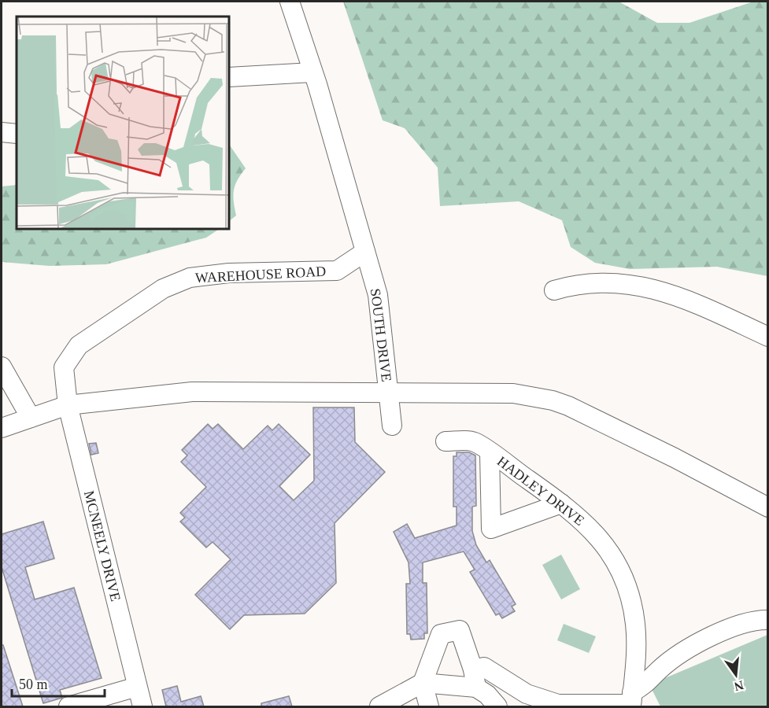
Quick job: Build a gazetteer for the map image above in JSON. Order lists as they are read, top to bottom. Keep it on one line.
{"streets":{"lane":["WAREHOUSE ROAD","SOUTH DRIVE","HADLEY DRIVE","MCNEELY DRIVE"]},"crossings":[["WAREHOUSE ROAD","SOUTH DRIVE"],["WAREHOUSE ROAD","MCNEELY DRIVE"]],"scale_bar":"50 m","north":"bottom"}
